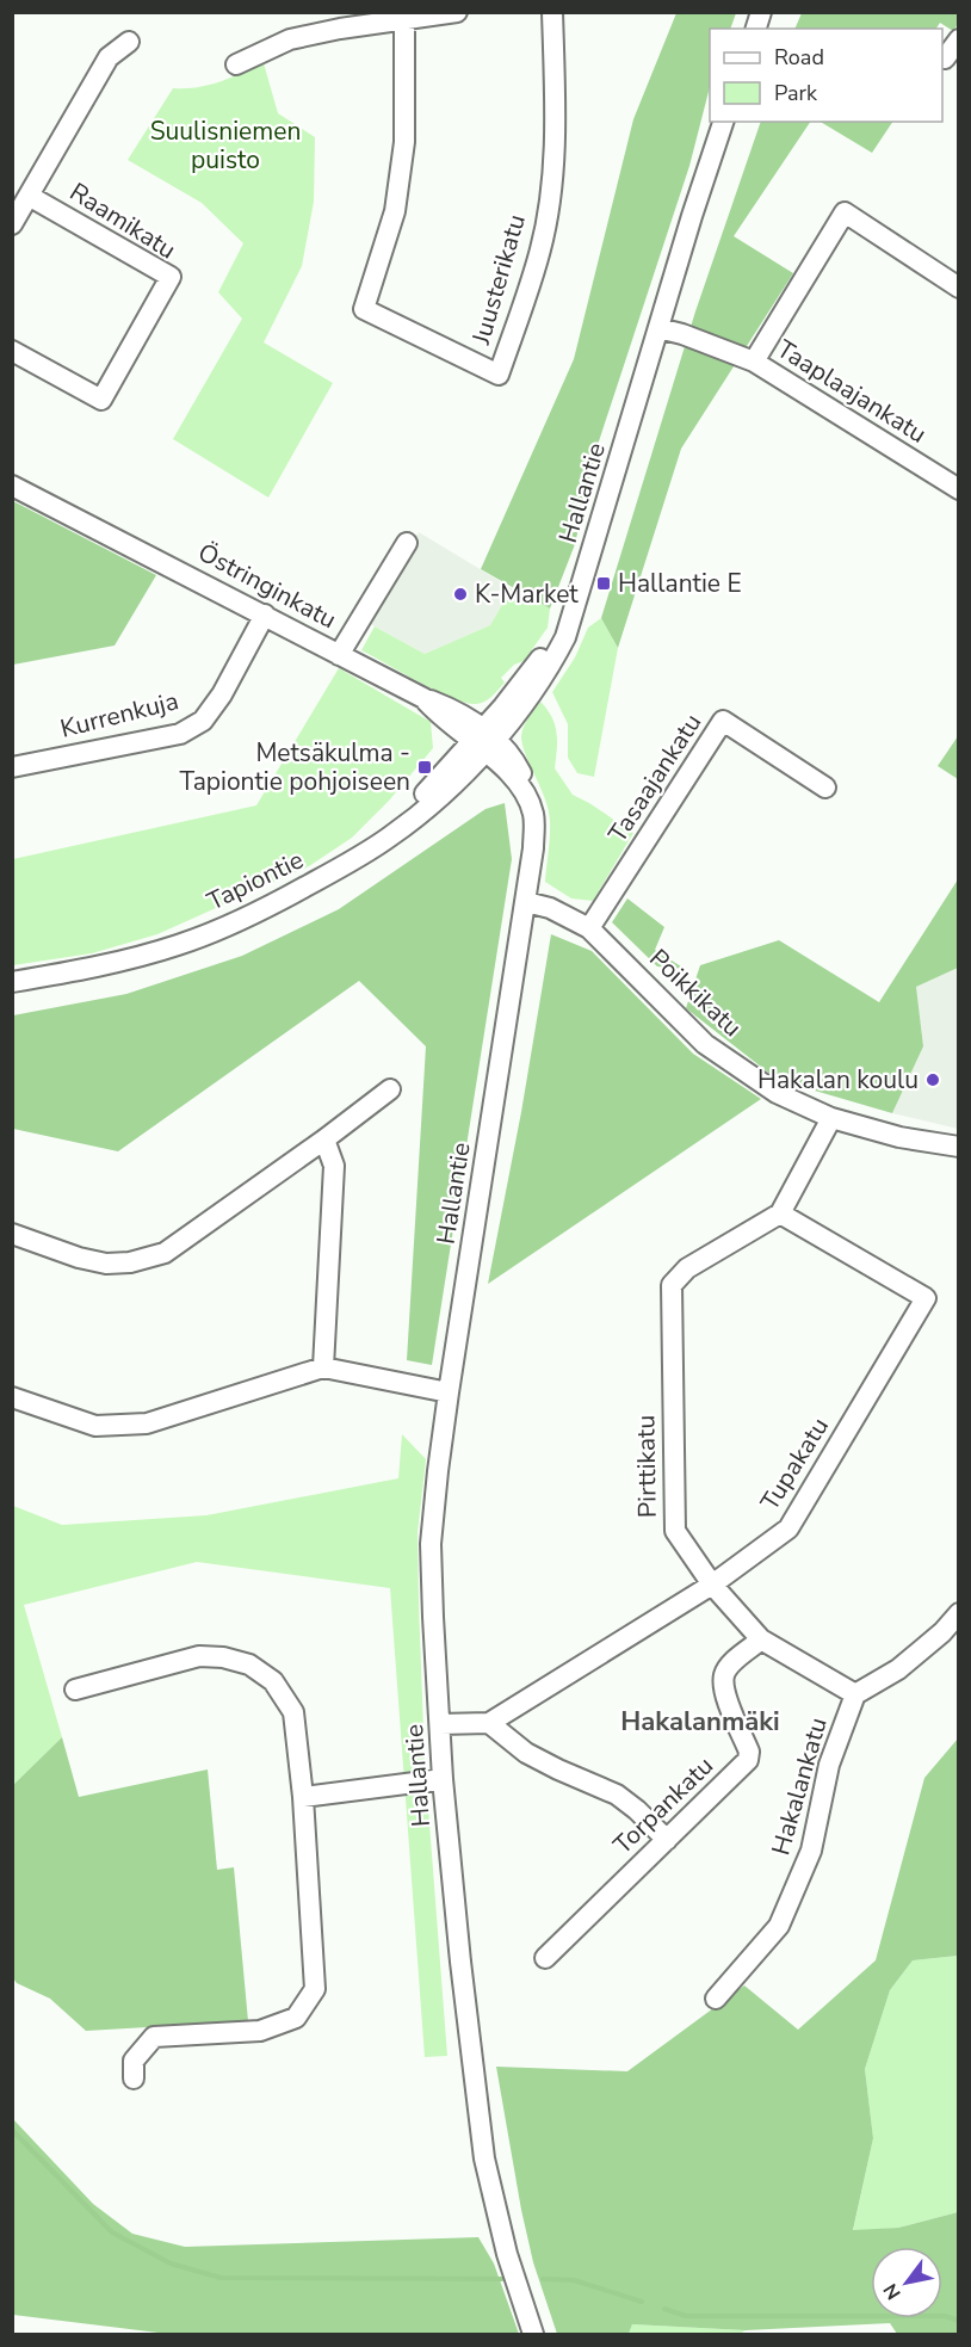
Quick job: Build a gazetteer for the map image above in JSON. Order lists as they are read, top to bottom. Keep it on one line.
{"streets":{"street":["Raamikatu","Juusterikatu","Taaplaajankatu","Hallantie","Östringinkatu","Kurrenkuja","Tasaajankatu","Tapiontie","Poikkikatu","Tupakatu","Pirttikatu","Hakalankatu","Torpankatu"]},"crossings":[["Taaplaajankatu","Hallantie"],["Hallantie","Östringinkatu"],["Hallantie","Tapiontie"],["Hallantie","Poikkikatu"],["Östringinkatu","Kurrenkuja"],["Östringinkatu","Tapiontie"],["Tasaajankatu","Poikkikatu"],["Tupakatu","Pirttikatu"],["Pirttikatu","Hakalankatu"],["Pirttikatu","Torpankatu"]],"districts":["Hakalanmäki"],"parks":["Suulisniemen puisto"],"places":{"transit":["Hallantie E","Metsäkulma - Tapiontie pohjoiseen"],"other":["K-Market","Hakalan koulu"]},"legend":["Road","Park"],"north":"bottom left"}
